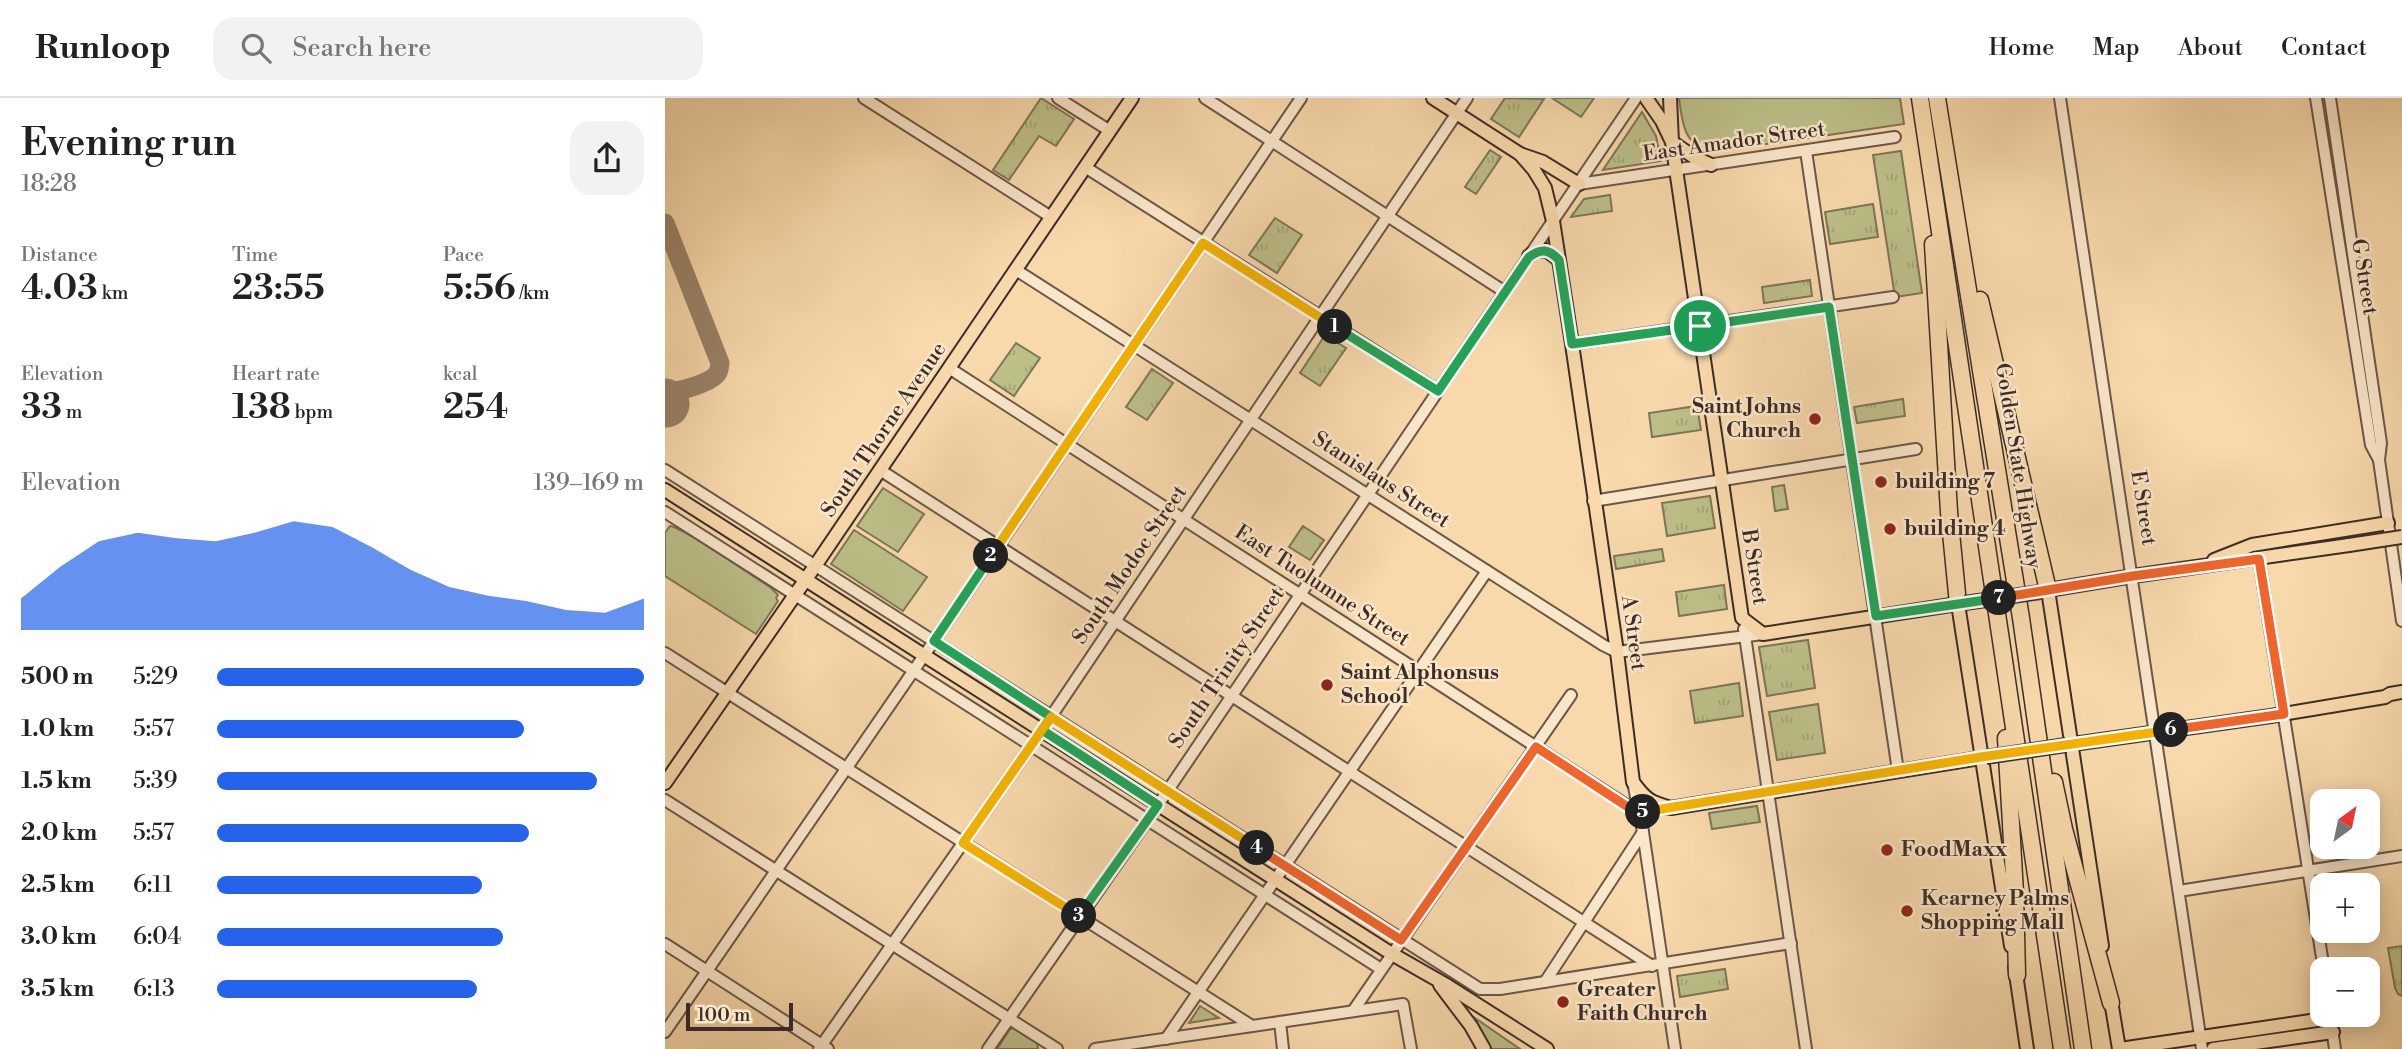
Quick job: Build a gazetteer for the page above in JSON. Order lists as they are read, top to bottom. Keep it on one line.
{"streets":{"highway":["Golden State Highway"],"main road":["South Thorne Avenue","B Street","A Street"],"street":["East Amador Street","G Street","Stanislaus Street","E Street","South Modoc Street","East Tuolumne Street","South Trinity Street"]},"crossings":[["East Amador Street","B Street"],["East Amador Street","South Trinity Street"],["South Thorne Avenue","Stanislaus Street"],["South Thorne Avenue","East Tuolumne Street"],["Stanislaus Street","South Modoc Street"],["Stanislaus Street","A Street"],["Stanislaus Street","South Trinity Street"],["South Modoc Street","East Tuolumne Street"],["East Tuolumne Street","A Street"],["East Tuolumne Street","South Trinity Street"],["A Street","South Trinity Street"]],"places":["Saint Johns Church","building 7","building 4","Saint Alphonsus School","FoodMaxx","Kearney Palms Shopping Mall","Greater Faith Church"],"scale_bar":"100 m","north":"top right","page":{"header":"Runloop","search":"Search here","nav":["Home","Map","About","Contact"],"heading":["Evening run","18:28"],"stats":[["Distance","4.03 km"],["Time","23:55"],["Pace","5:56 /km"],["Elevation","33 m"],["Heart rate","138 bpm"],["kcal","254"]],"pins":["1","2","7","6","5","4","3"],"chart":["Elevation","139–169 m"],"list":[{"name":"500 m","note":"5:29"},{"name":"1.0 km","note":"5:57"},{"name":"1.5 km","note":"5:39"},{"name":"2.0 km","note":"5:57"},{"name":"2.5 km","note":"6:11"},{"name":"3.0 km","note":"6:04"},{"name":"3.5 km","note":"6:13"}],"map_buttons":["+","−"],"scale":"100 m"}}
